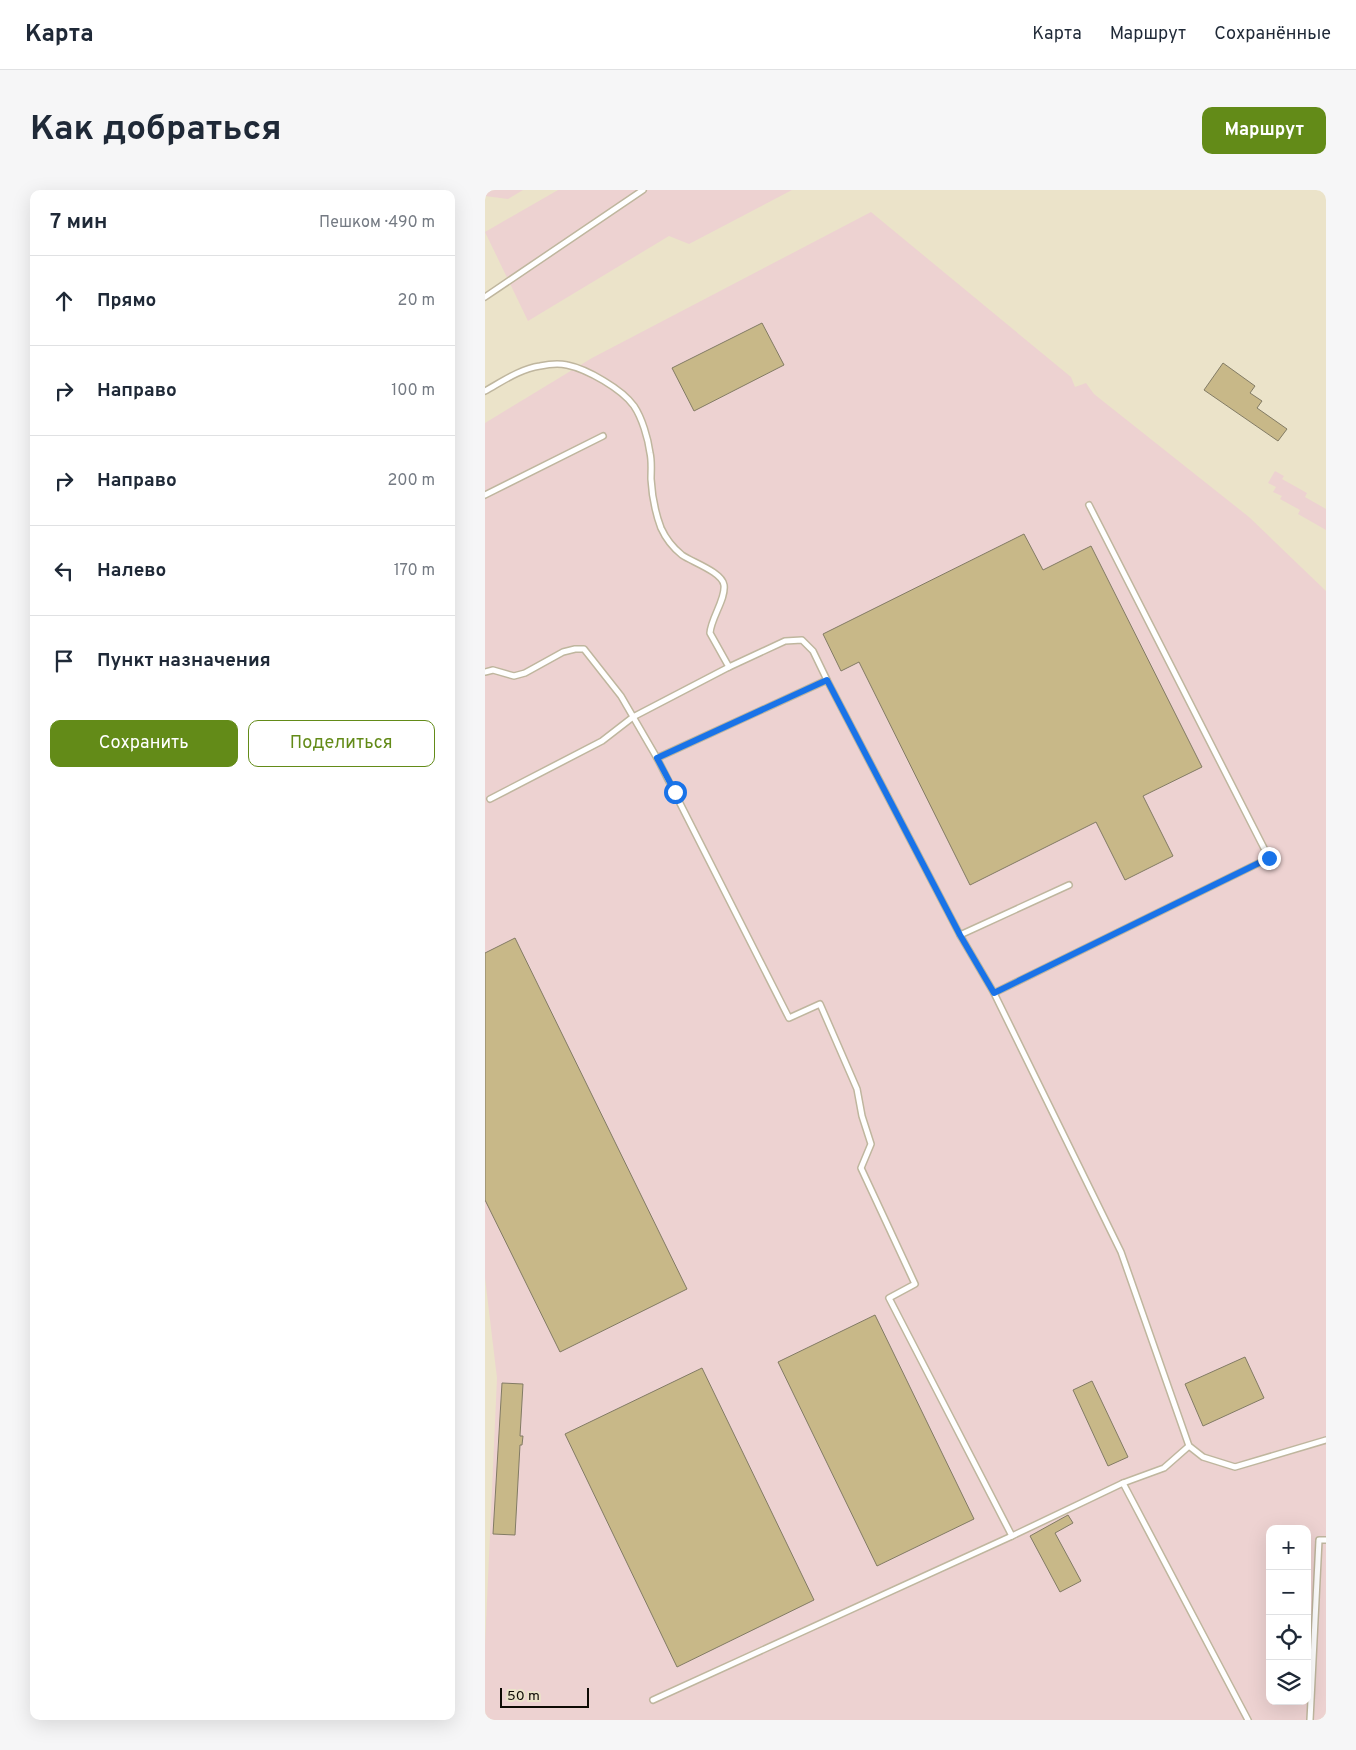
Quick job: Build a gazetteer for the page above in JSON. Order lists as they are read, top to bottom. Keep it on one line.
{"scale_bar":"50 m","page":{"header":"Карта","nav":["Карта","Маршрут","Сохранённые"],"buttons":["Маршрут",["Сохранить","Поделиться"]],"title":"Как добраться","heading":["7 мин","Пешком · 490 m"],"list":[["Прямо","20 m"],["Направо","100 m"],["Направо","200 m"],["Налево","170 m"],"Пункт назначения"],"map_buttons":["+","−"],"scale":"50 m"}}
